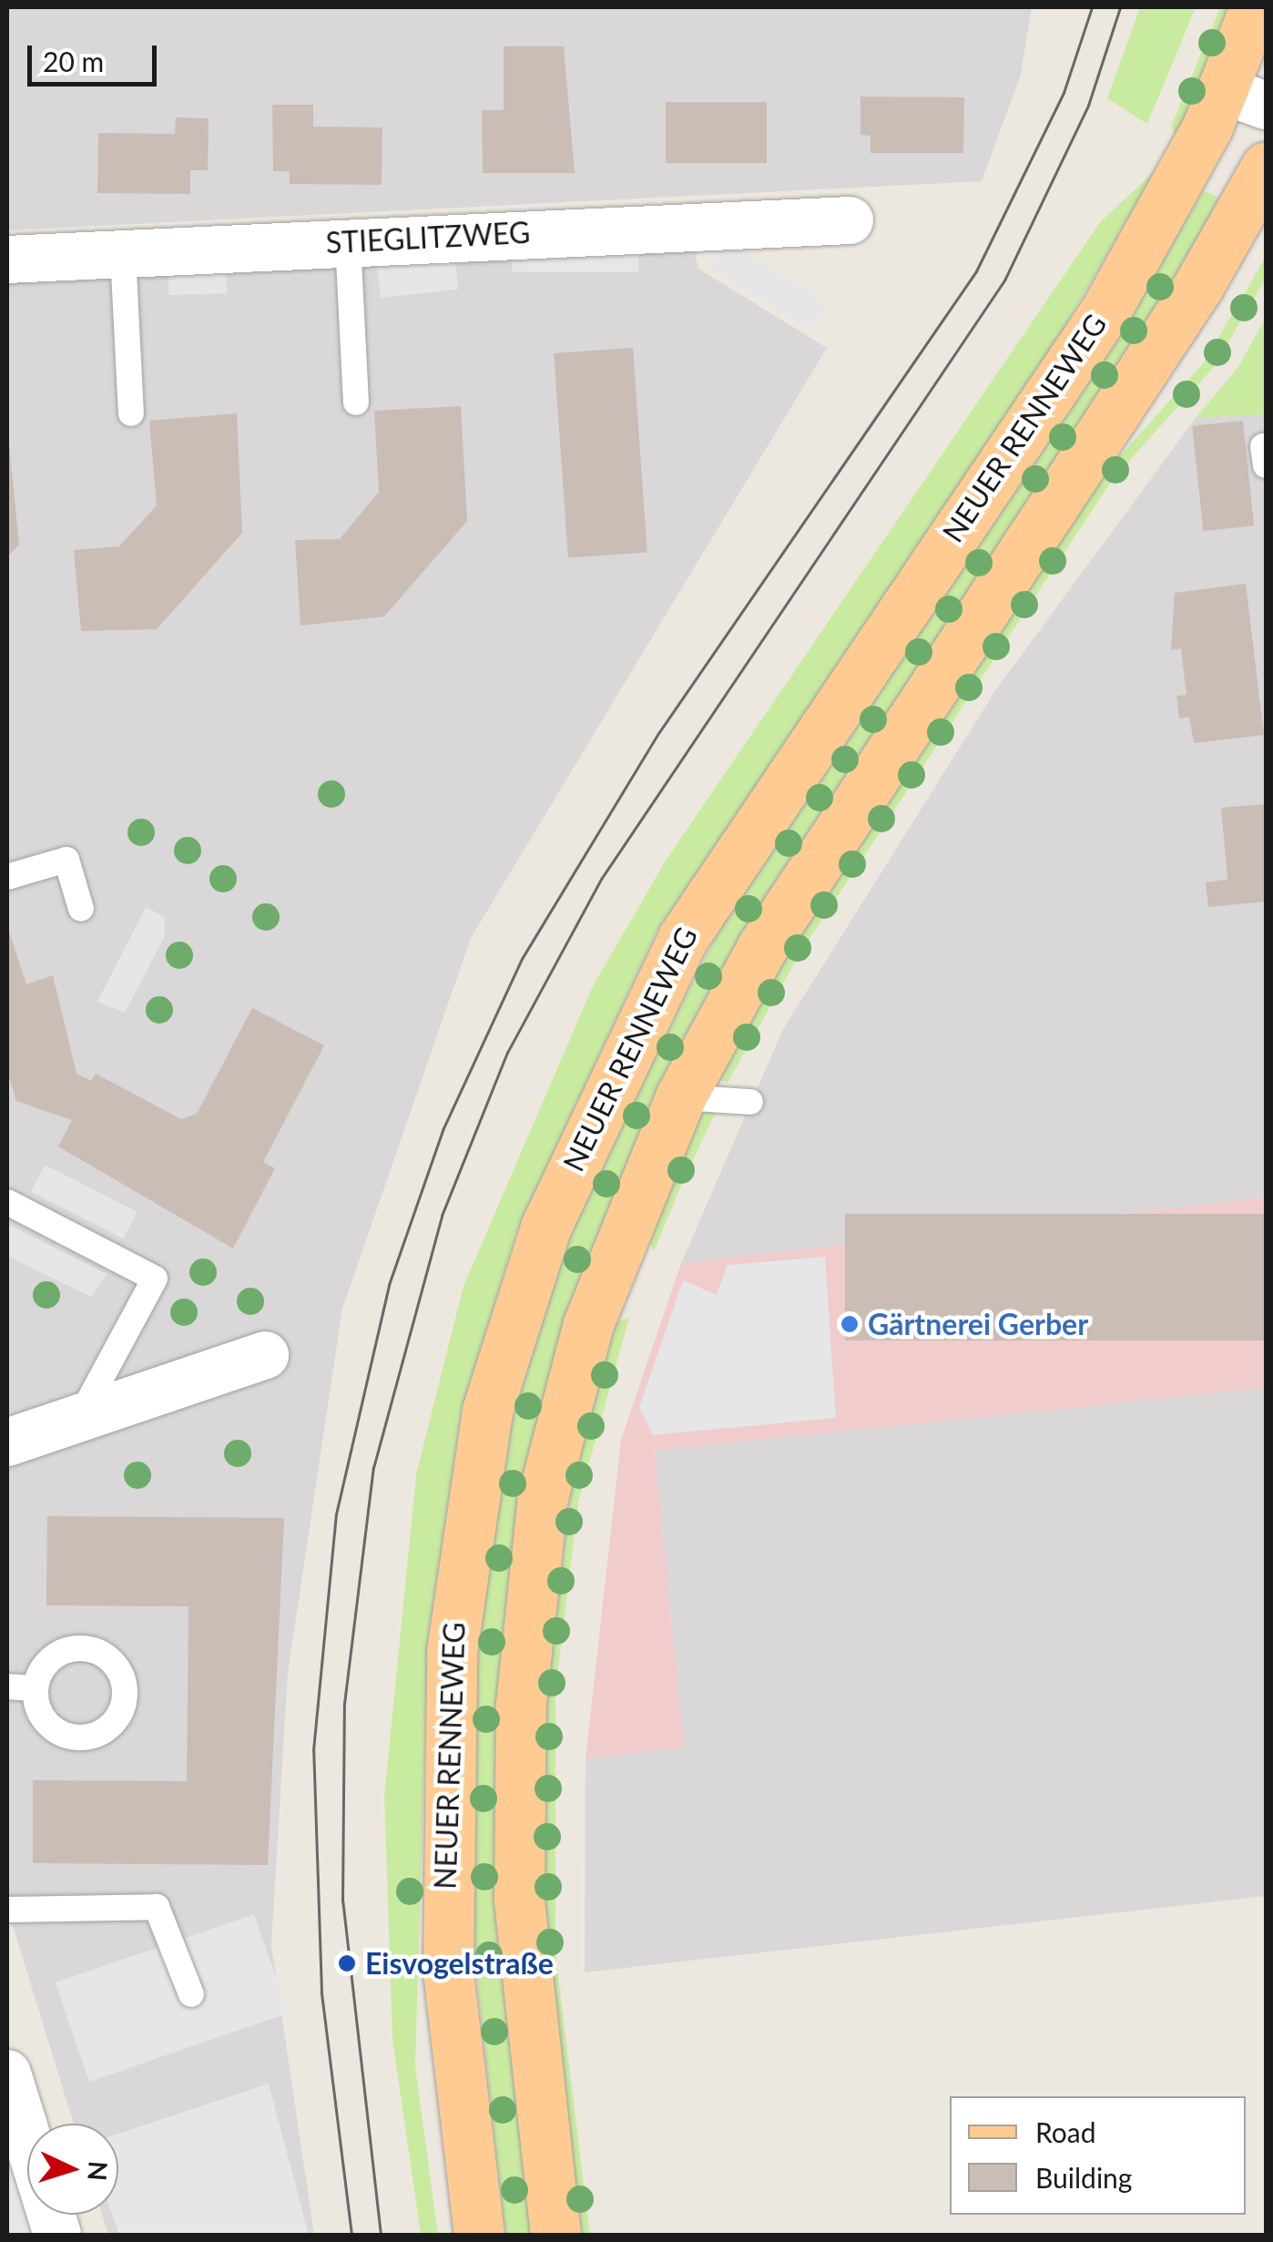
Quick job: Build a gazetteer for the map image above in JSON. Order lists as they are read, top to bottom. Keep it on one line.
{"streets":{"main road":["NEUER RENNEWEG"],"street":["STIEGLITZWEG"]},"places":["Gärtnerei Gerber","Eisvogelstraße"],"legend":["Road","Building"],"scale_bar":"20 m","north":"right"}
